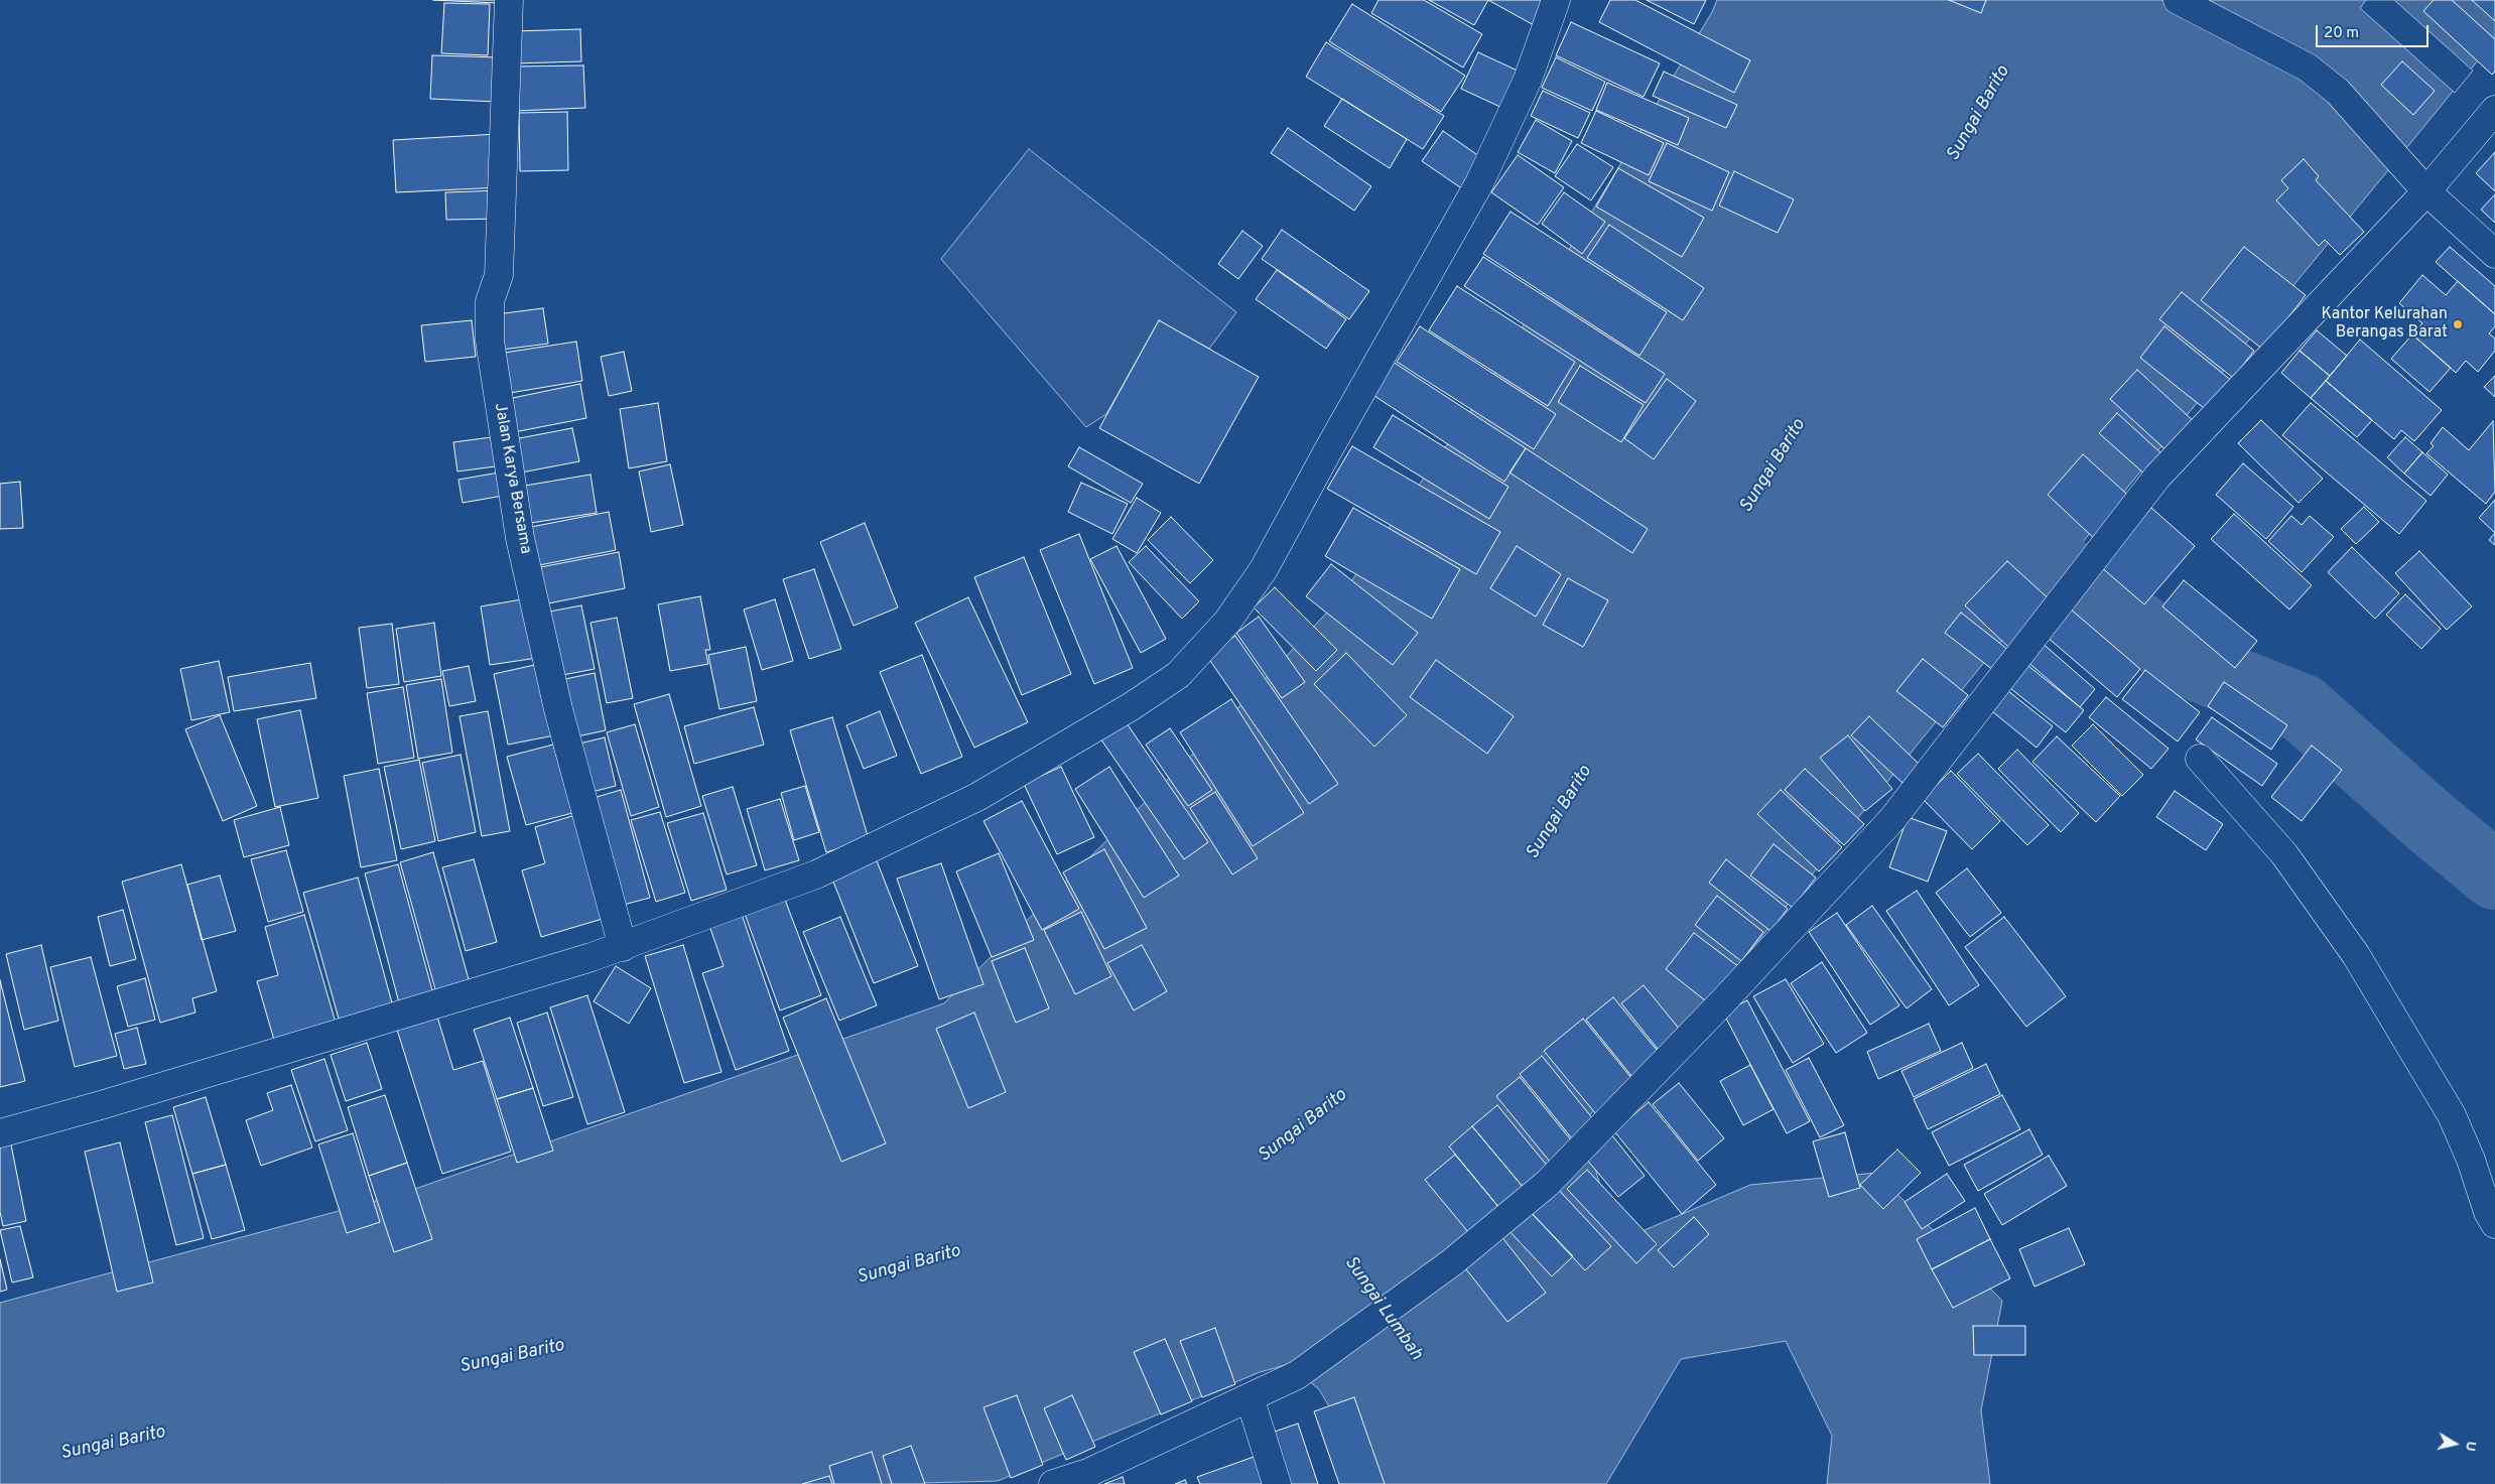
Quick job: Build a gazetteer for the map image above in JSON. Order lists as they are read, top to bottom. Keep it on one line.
{"streets":{"street":["Jalan Karya Bersama"]},"water":["Sungai Barito","Sungai Lumbah"],"places":["Kantor Kelurahan Berangas Barat"],"scale_bar":"20 m","north":"right"}
